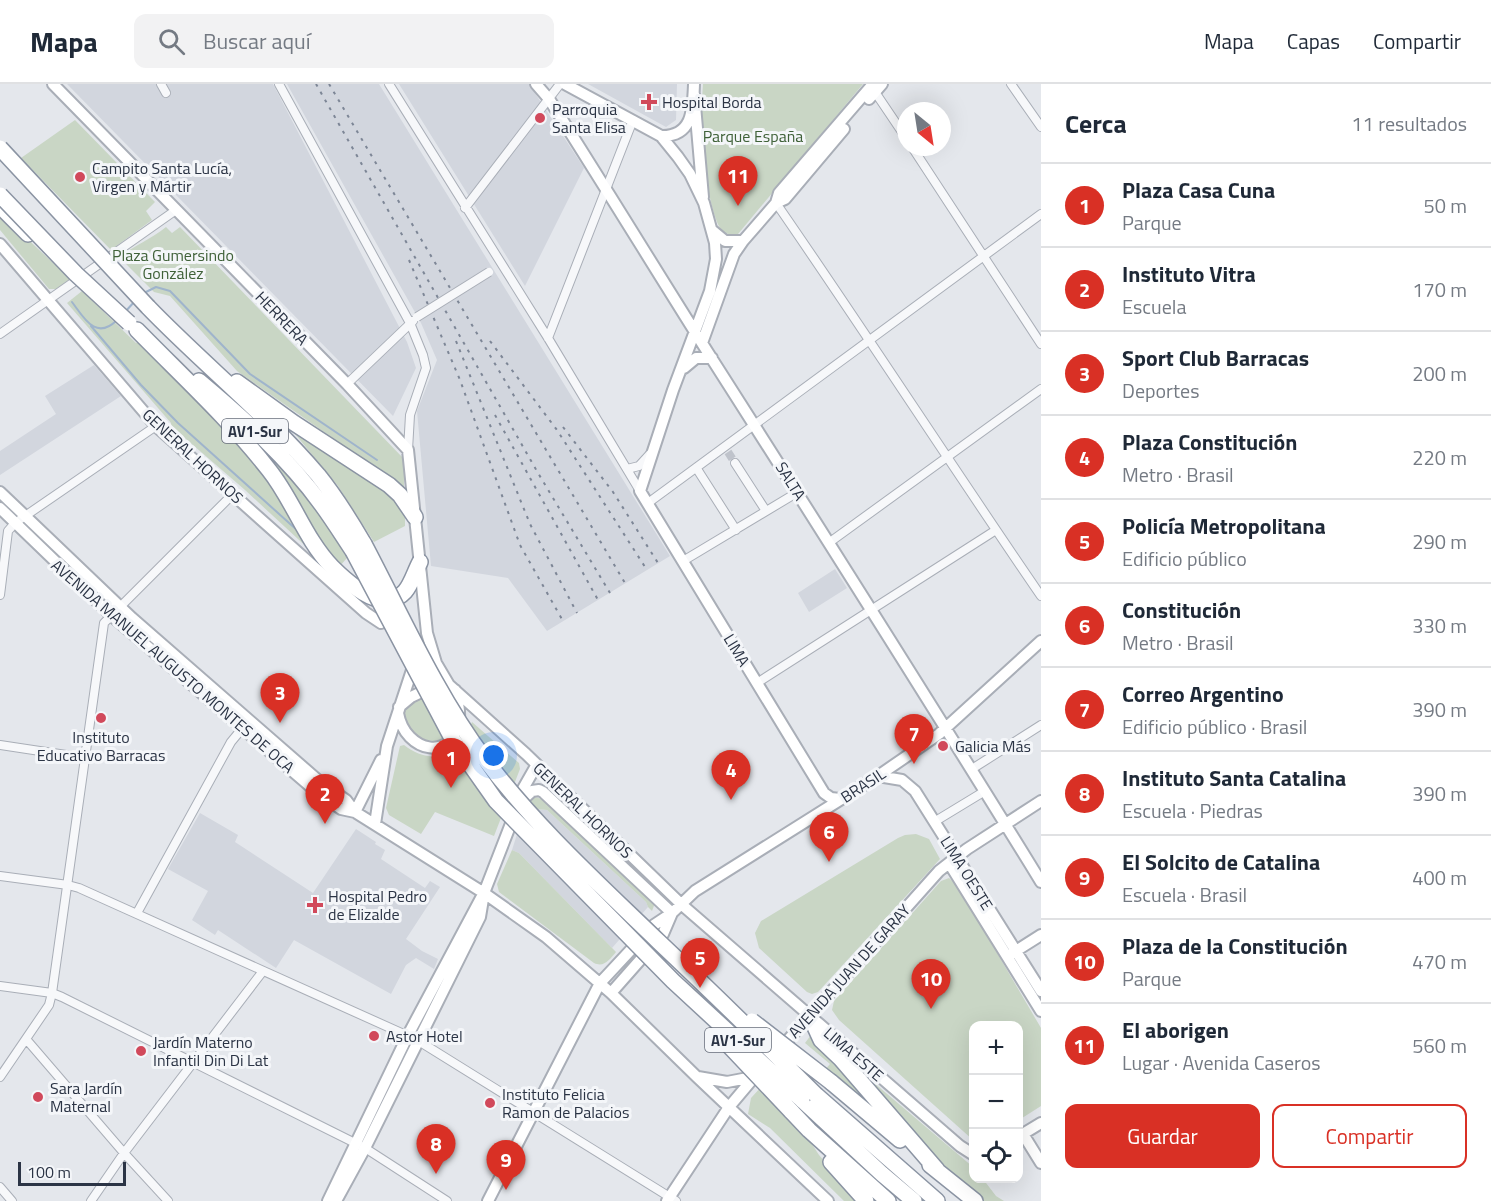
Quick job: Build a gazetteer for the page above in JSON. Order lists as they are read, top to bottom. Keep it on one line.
{"streets":{"highway":["AV1-Sur"],"main road":["HERRERA","GENERAL HORNOS","SALTA","LIMA","AVENIDA MANUEL AUGUSTO MONTES DE OCA","BRASIL","LIMA OESTE","AVENIDA JUAN DE GARAY","LIMA ESTE"]},"crossings":[["HERRERA","GENERAL HORNOS"],["GENERAL HORNOS","BRASIL"],["GENERAL HORNOS","LIMA ESTE"],["SALTA","BRASIL"],["SALTA","AVENIDA JUAN DE GARAY"],["LIMA","BRASIL"],["AVENIDA MANUEL AUGUSTO MONTES DE OCA","BRASIL"],["AVENIDA MANUEL AUGUSTO MONTES DE OCA","AVENIDA JUAN DE GARAY"],["BRASIL","LIMA OESTE"],["BRASIL","LIMA ESTE"],["LIMA OESTE","AVENIDA JUAN DE GARAY"],["AVENIDA JUAN DE GARAY","LIMA ESTE"]],"parks":["Parque España","Plaza Gumersindo González"],"places":{"health":["Hospital Borda","Hospital Pedro de Elizalde"],"other":["Parroquia Santa Elisa","Campito Santa Lucía, Virgen y Mártir","Instituto Educativo Barracas","Galicia Más","Astor Hotel","Jardín Materno Infantil Din Di Lat","Sara Jardín Maternal","Instituto Felicia Ramon de Palacios"]},"scale_bar":"100 m","north":"bottom right","page":{"header":"Mapa","search":"Buscar aquí","nav":["Mapa","Capas","Compartir"],"heading":["Cerca","11 resultados"],"pins":["11","3","7","1","4","2","6","5","10","8","9"],"list":[{"mark":"1","name":"Plaza Casa Cuna","note":"Parque","value":"50 m"},{"mark":"2","name":"Instituto Vitra","note":"Escuela","value":"170 m"},{"mark":"3","name":"Sport Club Barracas","note":"Deportes","value":"200 m"},{"mark":"4","name":"Plaza Constitución","note":"Metro · Brasil","value":"220 m"},{"mark":"5","name":"Policía Metropolitana","note":"Edificio público","value":"290 m"},{"mark":"6","name":"Constitución","note":"Metro · Brasil","value":"330 m"},{"mark":"7","name":"Correo Argentino","note":"Edificio público · Brasil","value":"390 m"},{"mark":"8","name":"Instituto Santa Catalina","note":"Escuela · Piedras","value":"390 m"},{"mark":"9","name":"El Solcito de Catalina","note":"Escuela · Brasil","value":"400 m"},{"mark":"10","name":"Plaza de la Constitución","note":"Parque","value":"470 m"},{"mark":"11","name":"El aborigen","note":"Lugar · Avenida Caseros","value":"560 m"}],"map_buttons":["+","−"],"buttons":["Guardar","Compartir"],"scale":"100 m"}}
